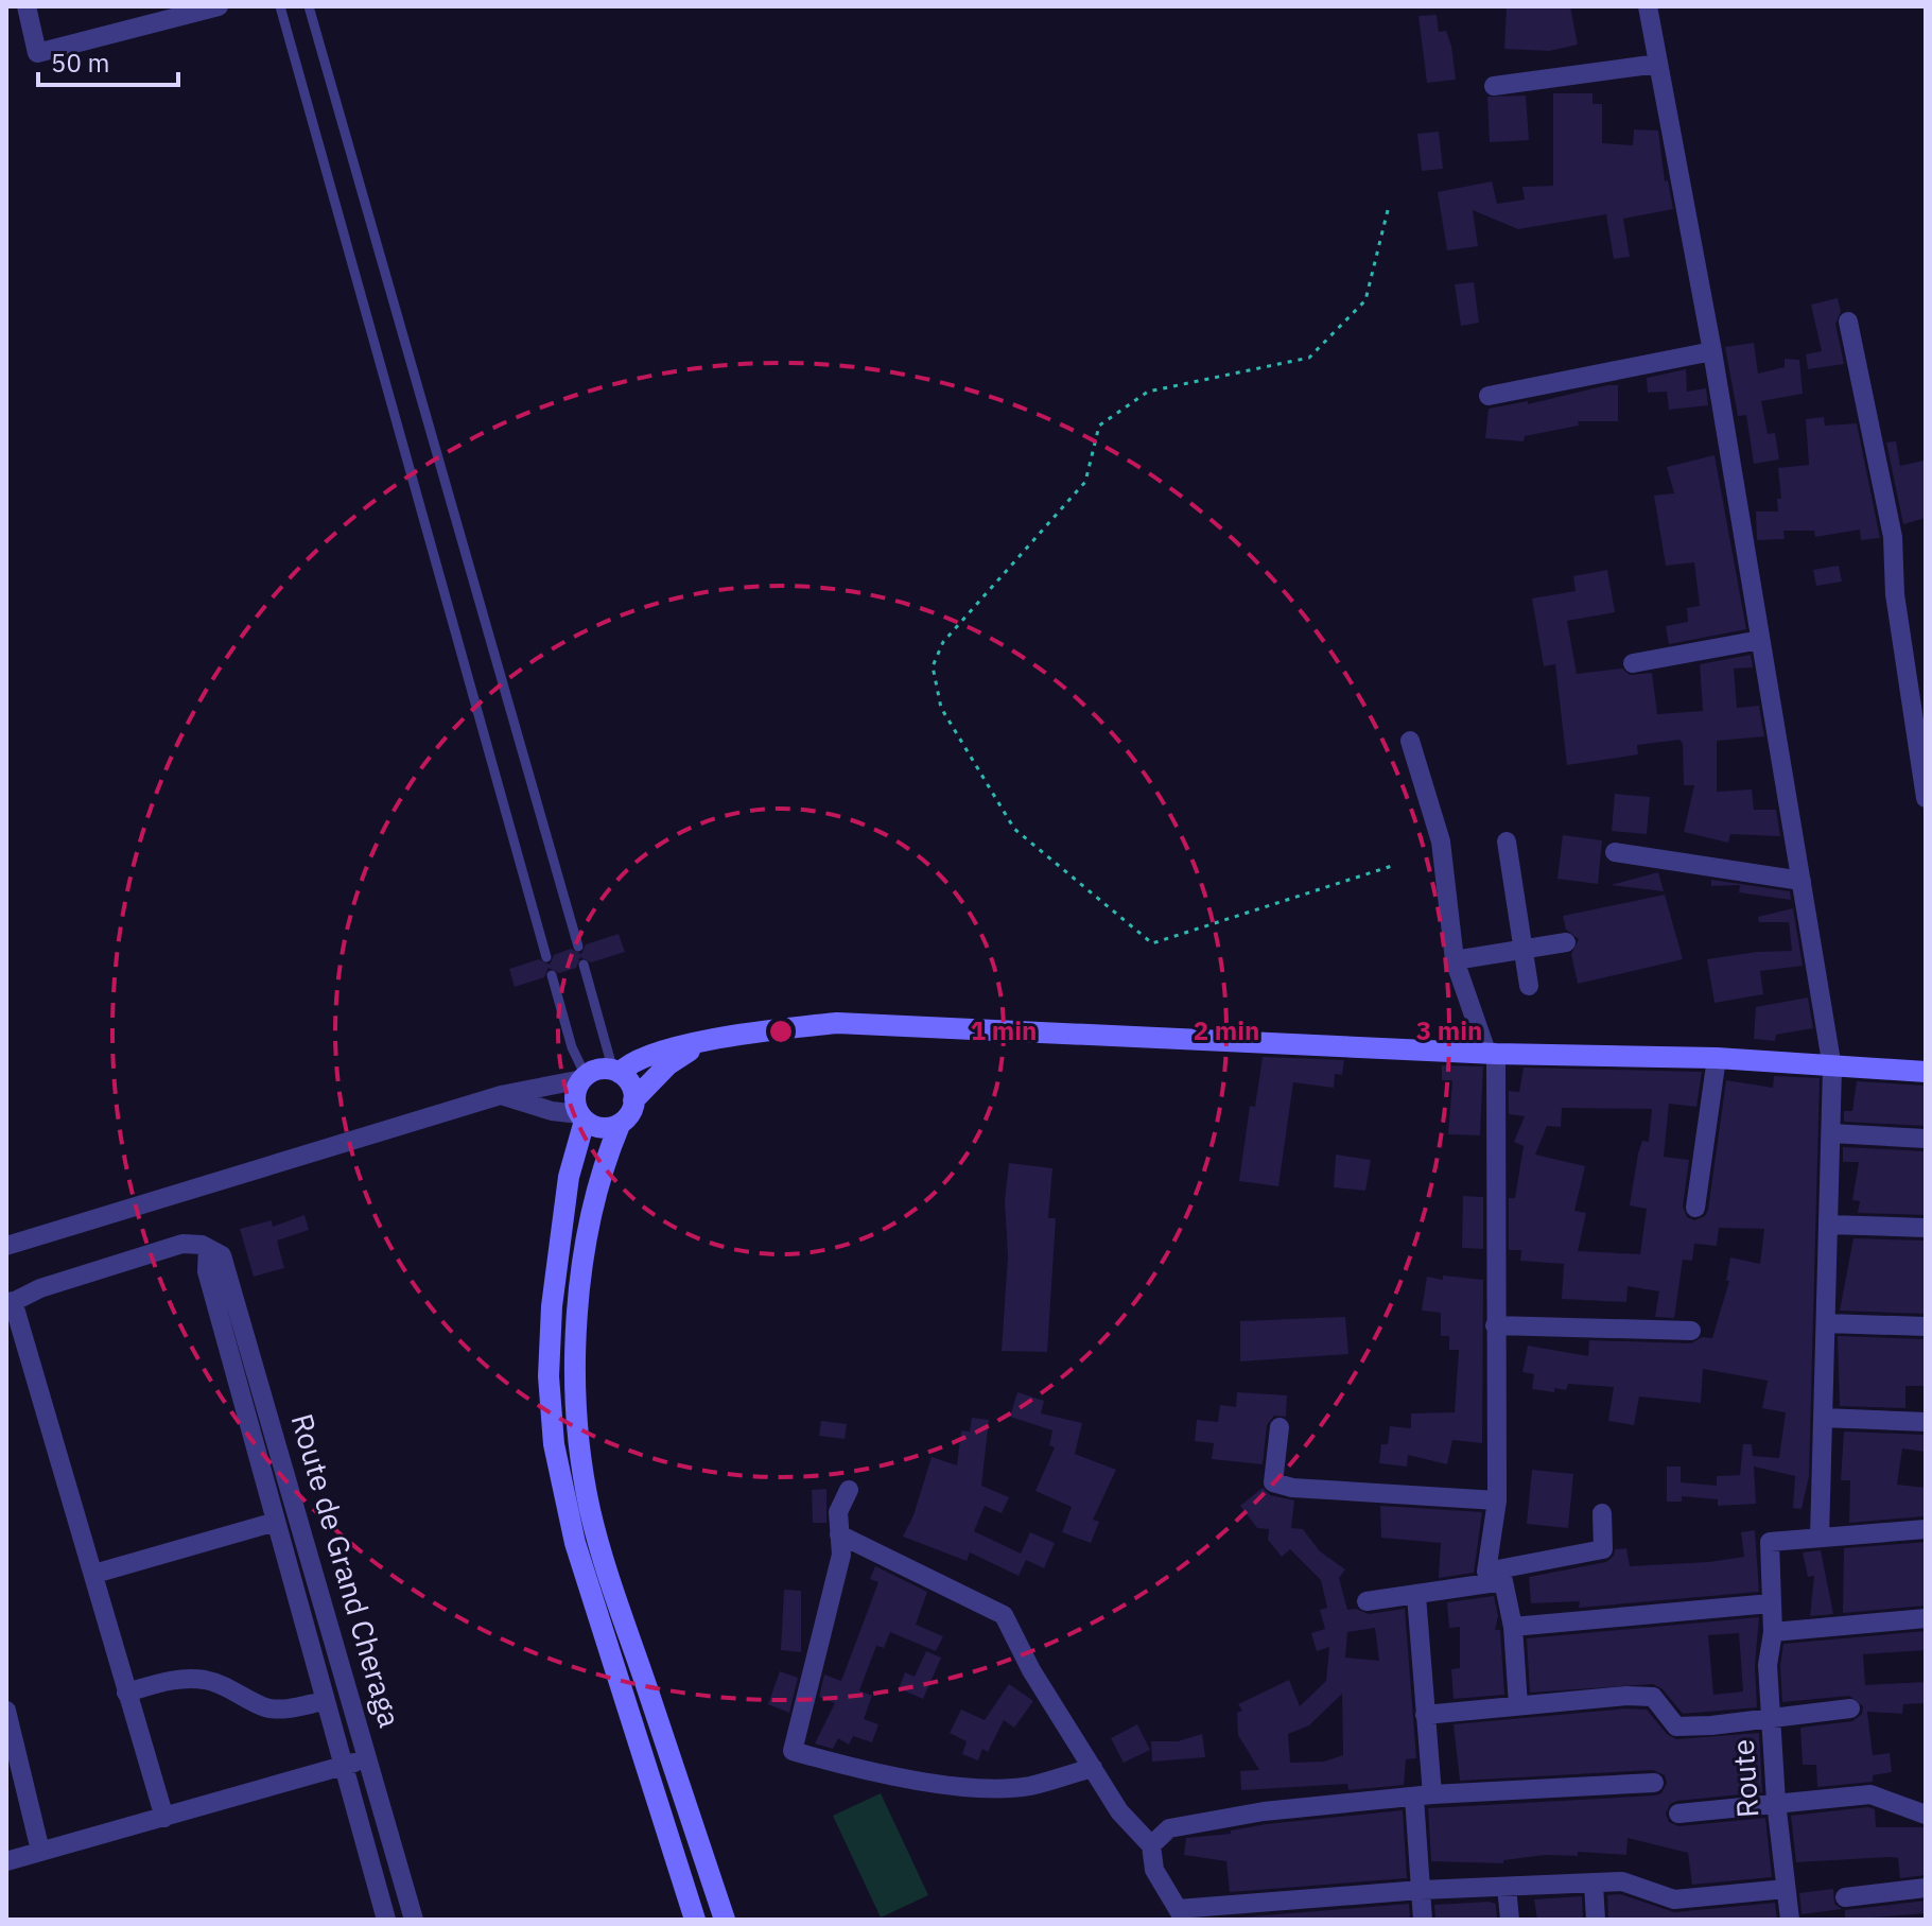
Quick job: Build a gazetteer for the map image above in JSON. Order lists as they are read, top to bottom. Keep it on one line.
{"streets":{"street":["Route de Grand Cheraga","Route"]},"scale_bar":"50 m","rings":["1 min","2 min","3 min"]}
